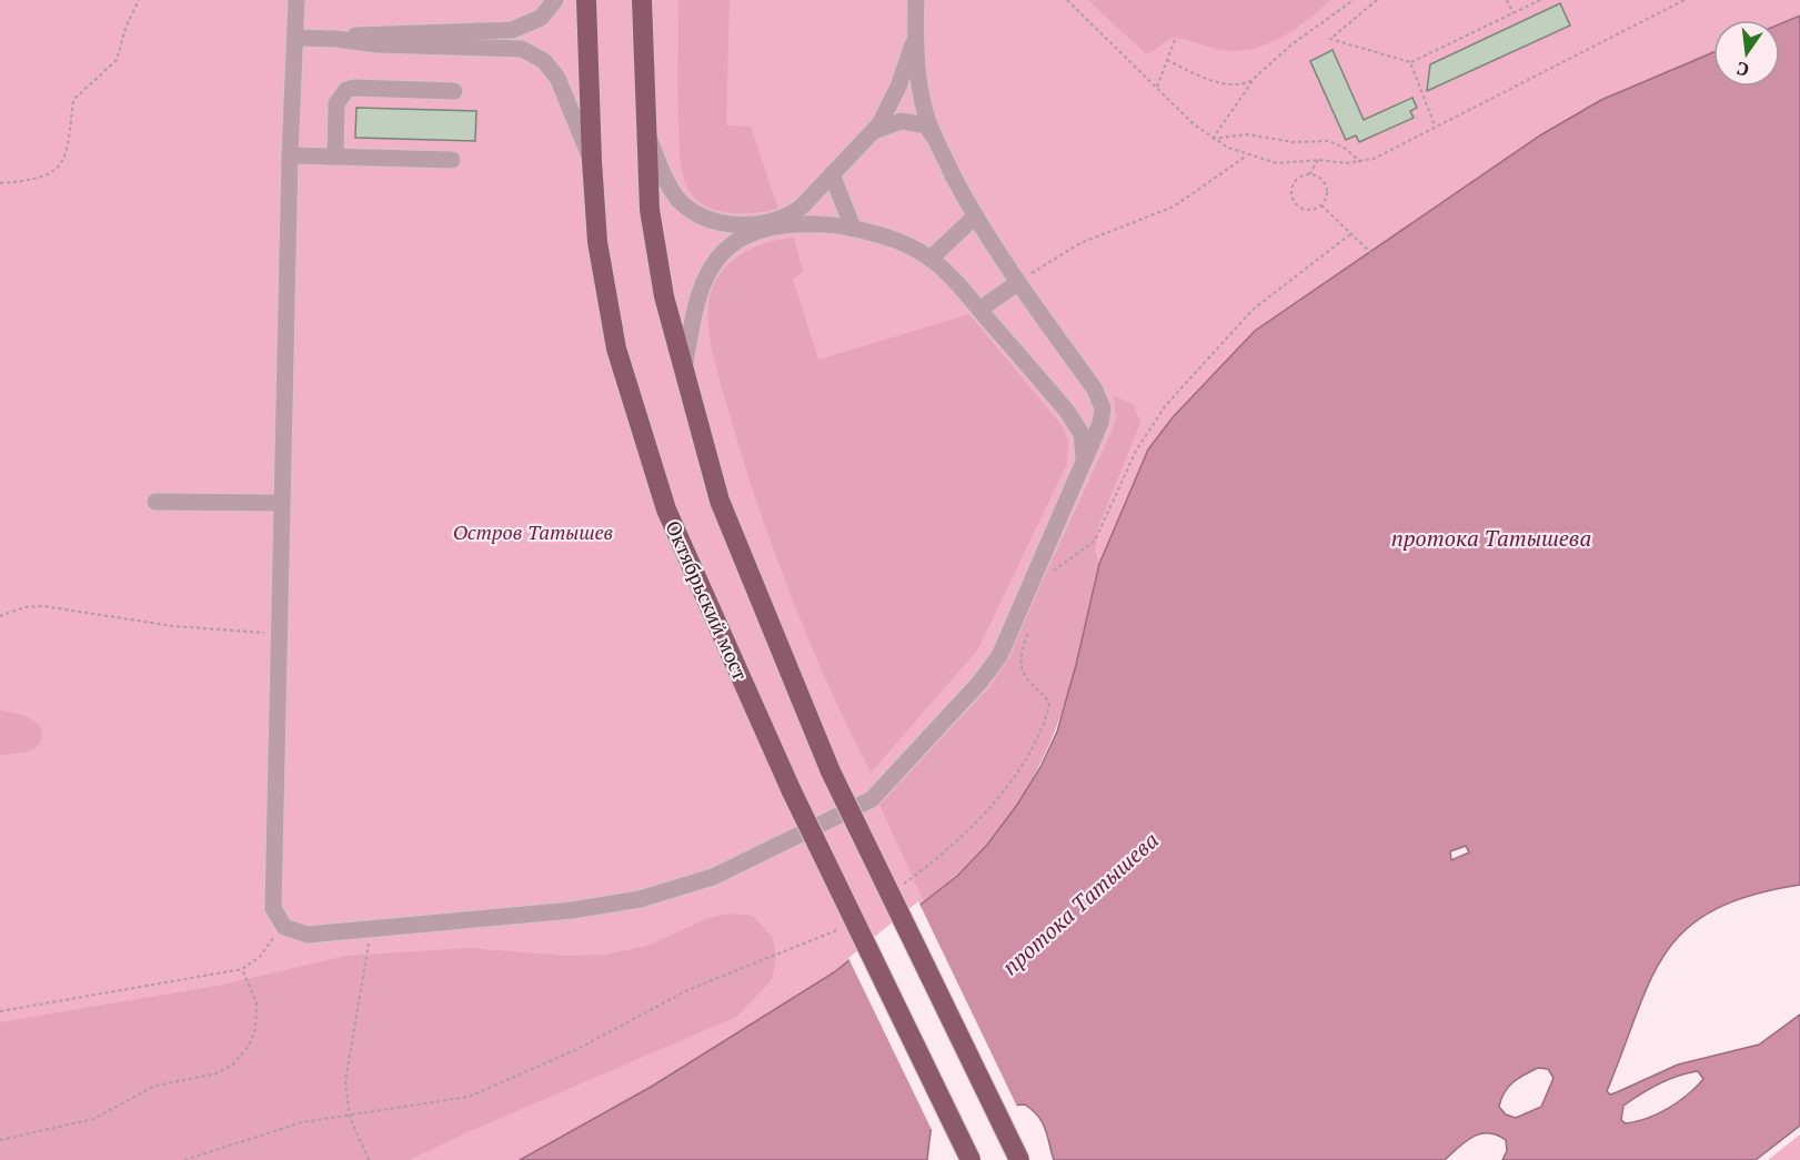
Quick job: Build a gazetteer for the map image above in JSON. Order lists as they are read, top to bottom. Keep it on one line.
{"streets":{"main road":["Октябрьский мост"]},"water":["протока Татышева"],"parks":["Остров Татышев"],"north":"bottom"}
